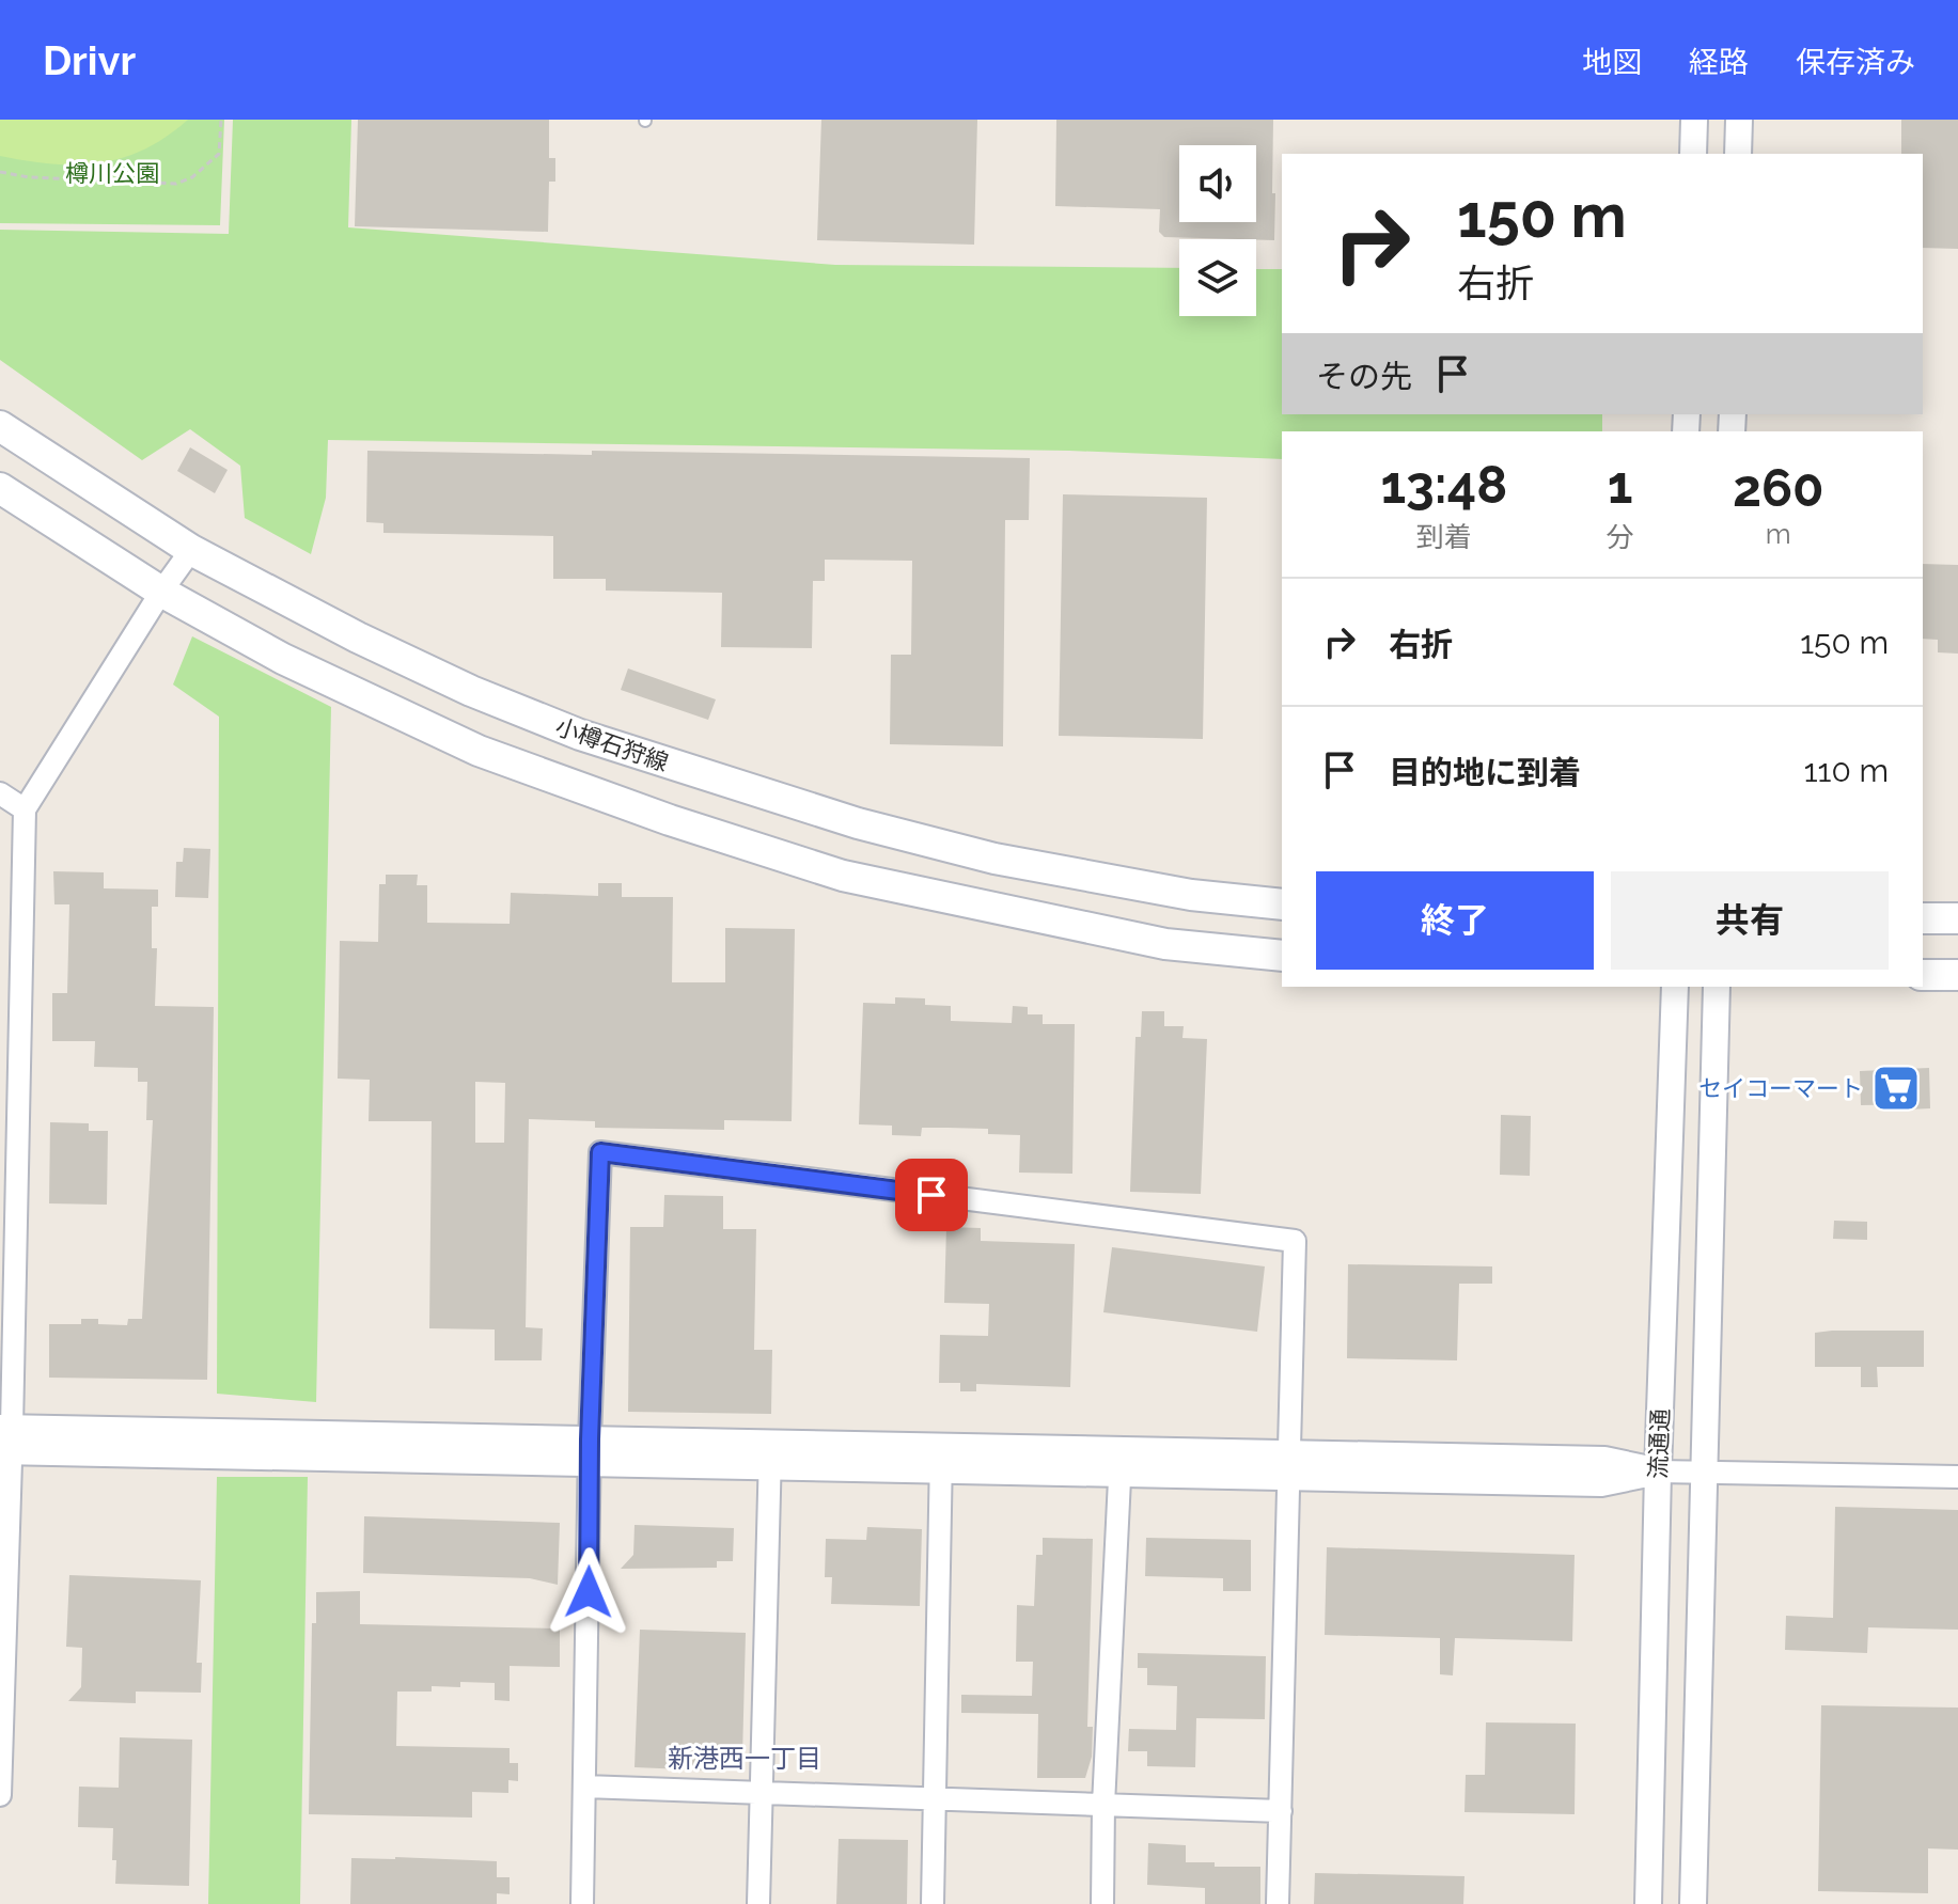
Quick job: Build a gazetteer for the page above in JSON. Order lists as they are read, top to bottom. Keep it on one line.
{"streets":{"main road":["小樽石狩線"],"street":["流通通"]},"districts":["新港西一丁目"],"parks":["樽川公園"],"places":{"supermarket":["セイコーマート"]},"page":{"header":"Drivr","nav":["地図","経路","保存済み"],"turn":["150 m","右折"],"then":"その先","eta":["13:48","到着","1","分","260","m"],"list":[{"name":"右折","value":"150 m"},{"name":"目的地に到着","value":"110 m"}],"buttons":["終了","共有"]}}
